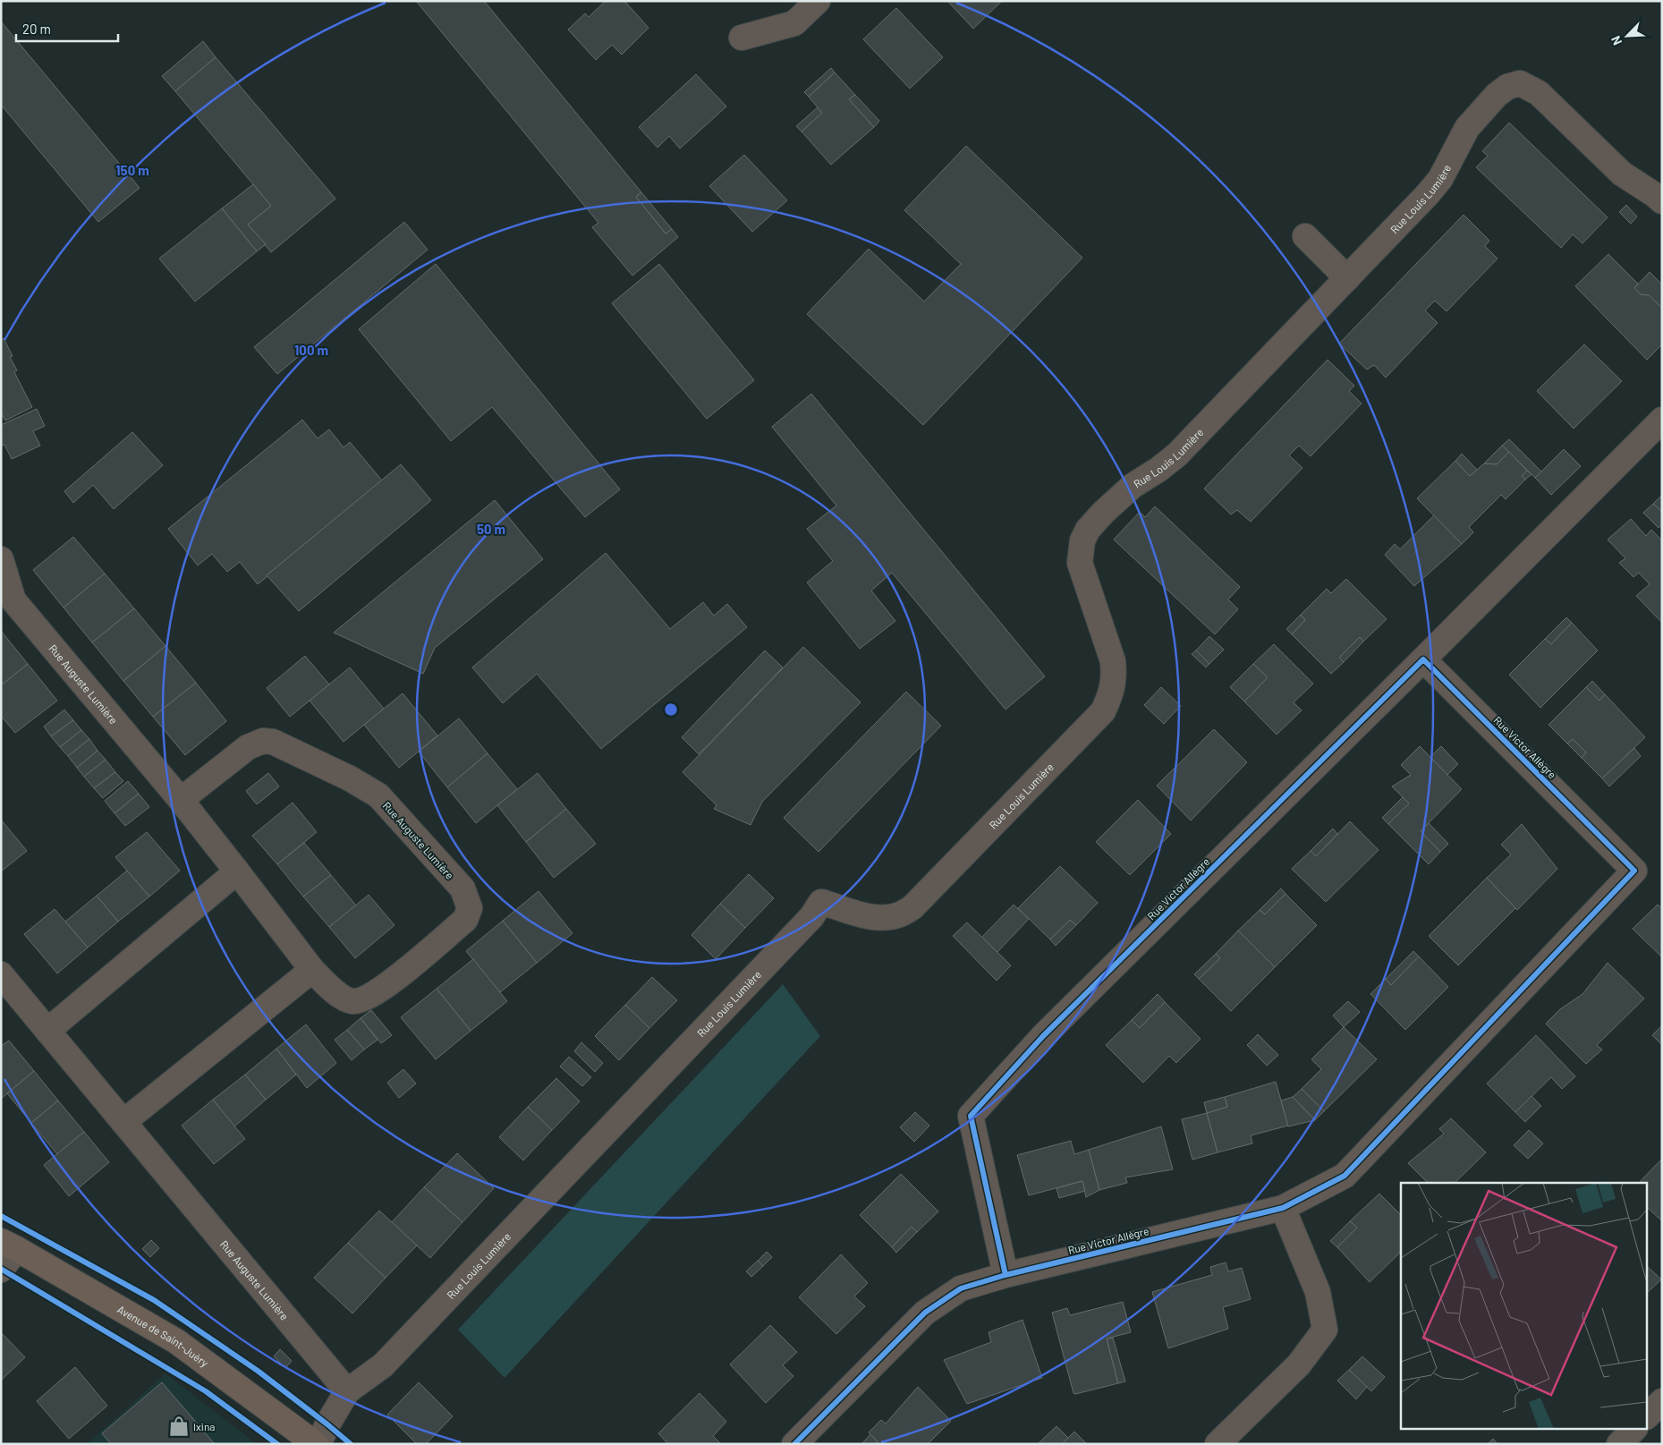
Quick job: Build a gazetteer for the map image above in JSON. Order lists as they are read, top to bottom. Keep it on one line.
{"streets":{"main road":["Avenue de Saint-Juéry"],"street":["Rue Louis Lumière","Rue Auguste Lumière","Rue Victor Allègre"]},"crossings":[["Rue Louis Lumière","Rue Auguste Lumière"]],"places":{"shop":["Ixina"]},"scale_bar":"20 m","north":"bottom left","rings":["150 m","100 m","50 m"]}
